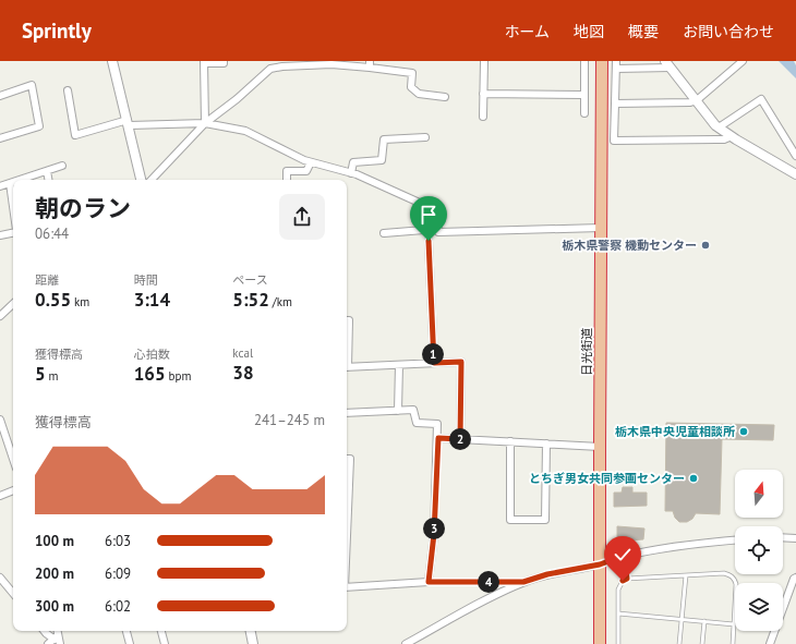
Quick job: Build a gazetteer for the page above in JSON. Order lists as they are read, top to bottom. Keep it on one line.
{"streets":{"highway":["日光街道"]},"places":["栃木県警察 機動センター","栃木県中央児童相談所","とちぎ男女共同参画センター"],"north":"top","page":{"header":"Sprintly","nav":["ホーム","地図","概要","お問い合わせ"],"heading":["朝のラン","06:44"],"stats":[["距離","0.55 km"],["時間","3:14"],["ペース","5:52 /km"],["獲得標高","5 m"],["心拍数","165 bpm"],["kcal","38"]],"pins":["1","2","3","4"],"chart":["獲得標高","241–245 m"],"list":[{"name":"100 m","note":"6:03"},{"name":"200 m","note":"6:09"},{"name":"300 m","note":"6:02"}]}}
